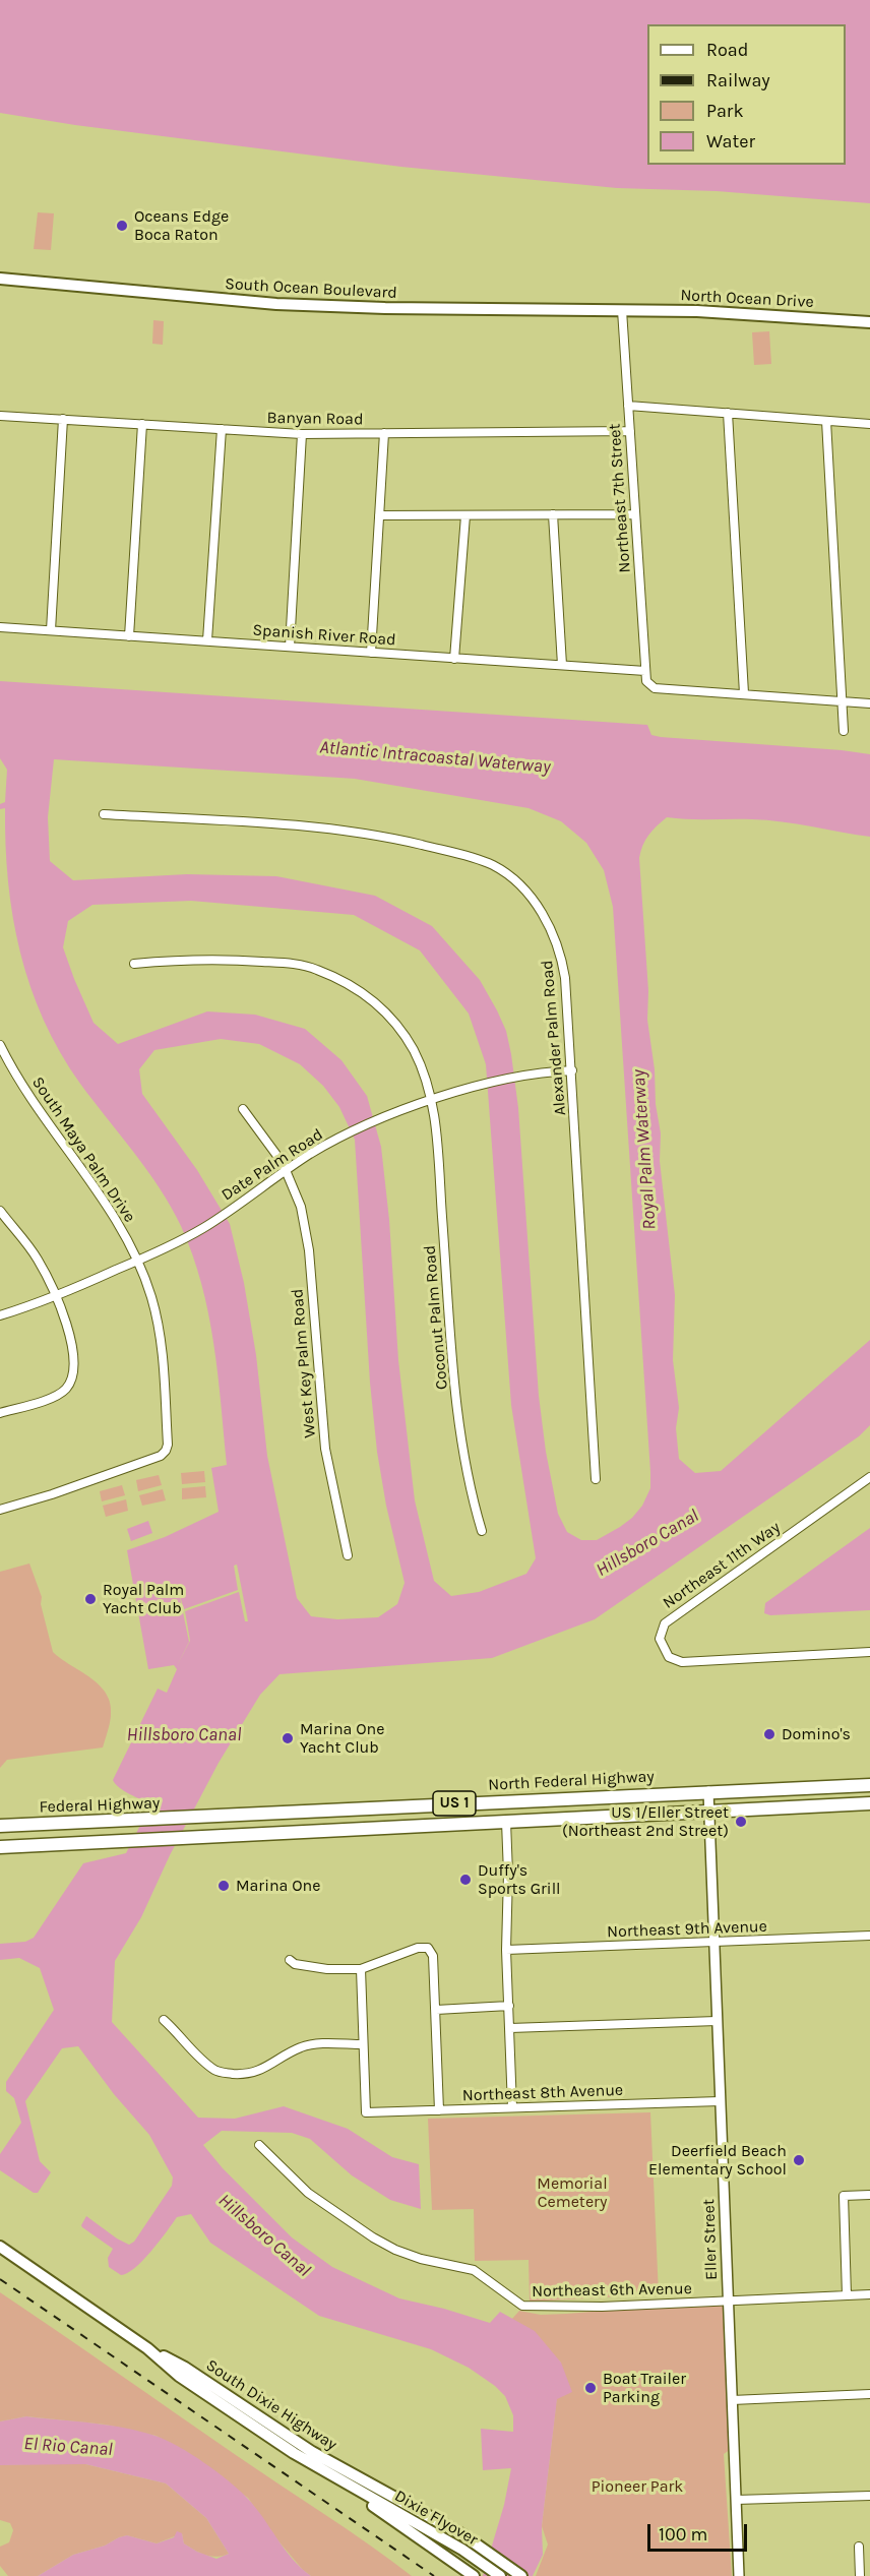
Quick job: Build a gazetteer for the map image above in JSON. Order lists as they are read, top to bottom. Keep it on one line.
{"streets":{"main road":["South Ocean Boulevard","North Ocean Drive","North Federal Highway","US 1","Federal Highway","South Dixie Highway","Dixie Flyover"],"street":["Banyan Road","Northeast 7th Street","Spanish River Road","Alexander Palm Road","South Maya Palm Drive","Date Palm Road","Coconut Palm Road","West Key Palm Road","Northeast 11th Way","Northeast 9th Avenue","Northeast 8th Avenue","Eller Street","Northeast 6th Avenue"]},"crossings":[["South Ocean Boulevard","North Ocean Drive"],["South Ocean Boulevard","Northeast 7th Street"],["North Ocean Drive","Northeast 7th Street"],["Banyan Road","Northeast 7th Street"],["Northeast 7th Street","Spanish River Road"],["Alexander Palm Road","Date Palm Road"],["South Maya Palm Drive","Date Palm Road"],["Date Palm Road","Coconut Palm Road"],["Date Palm Road","West Key Palm Road"],["North Federal Highway","Federal Highway"],["North Federal Highway","Eller Street"],["US 1","Eller Street"],["Northeast 9th Avenue","Eller Street"],["Northeast 8th Avenue","Eller Street"],["Eller Street","Northeast 6th Avenue"],["South Dixie Highway","Dixie Flyover"]],"water":["Atlantic Intracoastal Waterway","Royal Palm Waterway","Hillsboro Canal","El Rio Canal"],"parks":["Memorial Cemetery","Pioneer Park"],"places":["Oceans Edge Boca Raton","Royal Palm Yacht Club","Domino's","Marina One Yacht Club","US 1/Eller Street (Northeast 2nd Street)","Duffy's Sports Grill","Marina One","Deerfield Beach Elementary School","Boat Trailer Parking"],"legend":["Road","Railway","Park","Water"],"scale_bar":"100 m"}
